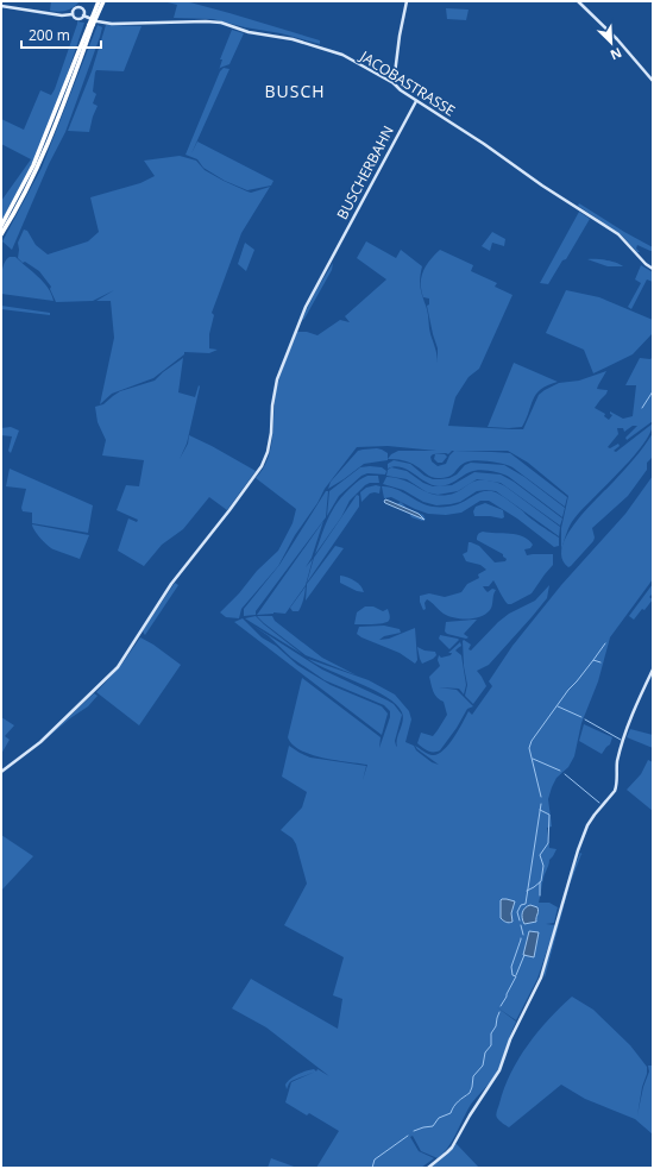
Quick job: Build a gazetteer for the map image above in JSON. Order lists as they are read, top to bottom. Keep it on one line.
{"streets":{"main road":["JACOBASTRASSE","BUSCHERBAHN"]},"crossings":[["JACOBASTRASSE","BUSCHERBAHN"]],"districts":["BUSCH"],"scale_bar":"200 m","north":"bottom right"}
